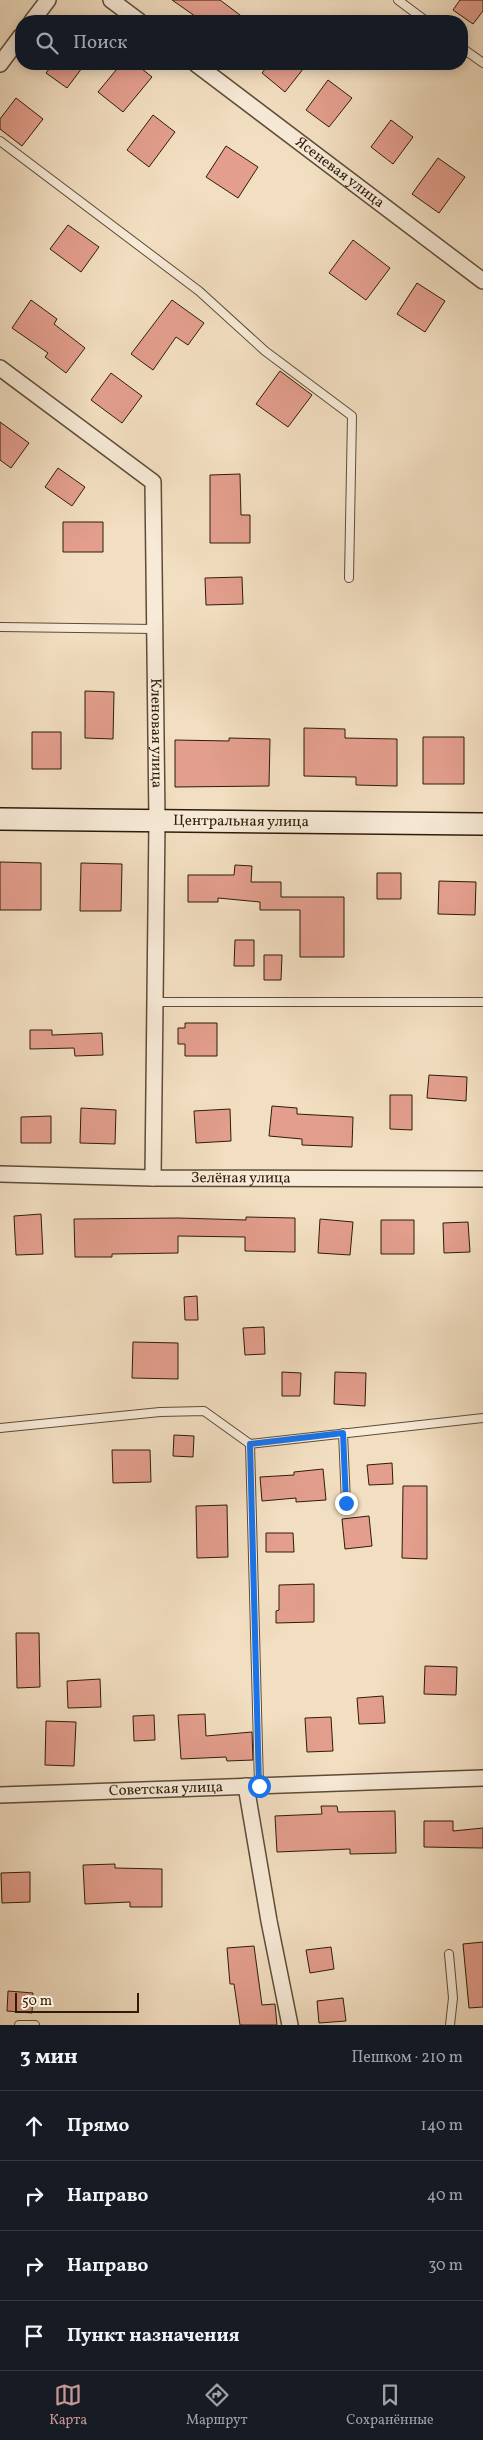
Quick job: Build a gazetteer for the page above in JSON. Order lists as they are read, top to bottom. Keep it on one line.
{"streets":{"street":["Ясеневая улица","Кленовая улица","Центральная улица","Зелёная улица","Советская улица"]},"crossings":[["Кленовая улица","Центральная улица"],["Кленовая улица","Зелёная улица"]],"scale_bar":"50 m","page":{"search":"Поиск","scale":"50 m","heading":["3 мин","Пешком · 210 m"],"list":[["Прямо","140 m"],["Направо","40 m"],["Направо","30 m"],"Пункт назначения"],"nav":["Карта","Маршрут","Сохранённые"]}}
